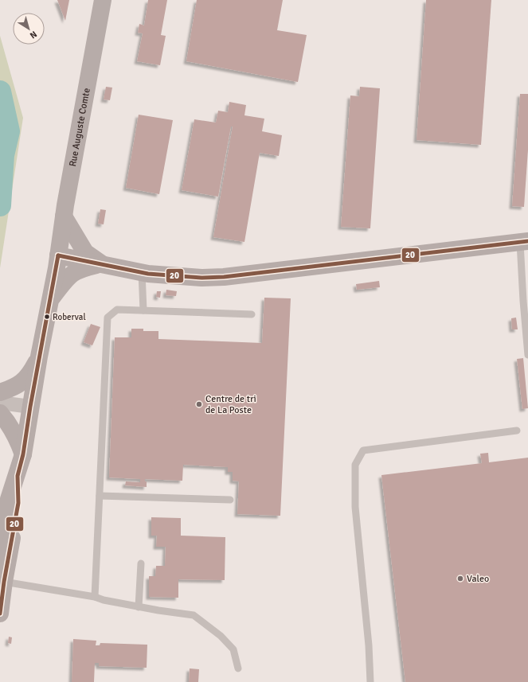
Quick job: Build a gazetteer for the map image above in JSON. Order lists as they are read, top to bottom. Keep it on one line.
{"streets":{"street":["Rue Auguste Comte"]},"places":["Roberval","Centre de tri de La Poste","Valeo"],"lines":["transit line 20"],"north":"bottom right"}
